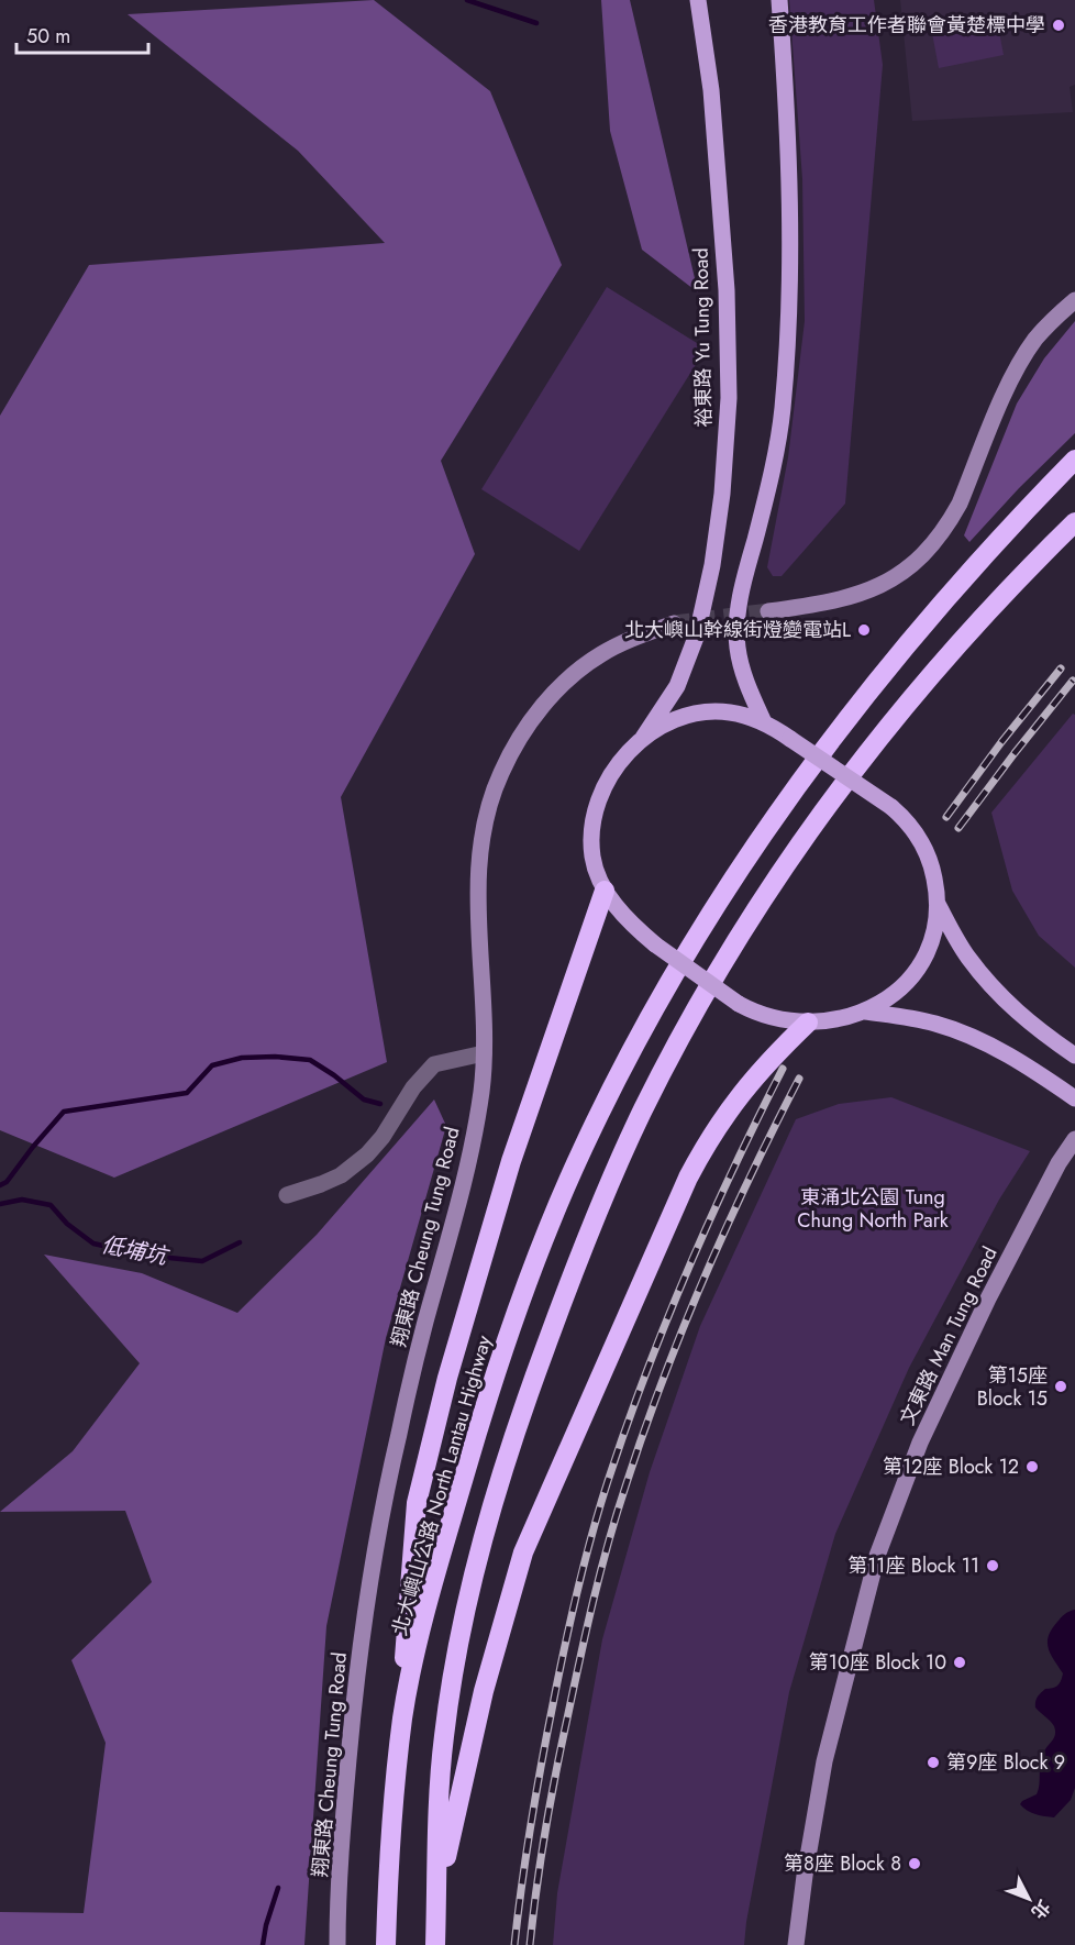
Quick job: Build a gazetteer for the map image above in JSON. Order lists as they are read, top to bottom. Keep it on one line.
{"streets":{"highway":["北大嶼山公路 North Lantau Highway"],"main road":["裕東路 Yu Tung Road","翔東路 Cheung Tung Road","文東路 Man Tung Road"]},"water":["低埔坑"],"parks":["東涌北公園 Tung Chung North Park"],"places":["香港教育工作者聯會黃楚標中學","北大嶼山幹線街燈變電站L","第15座 Block 15","第12座 Block 12","第11座 Block 11","第10座 Block 10","第9座 Block 9","第8座 Block 8"],"scale_bar":"50 m","north":"bottom right"}
